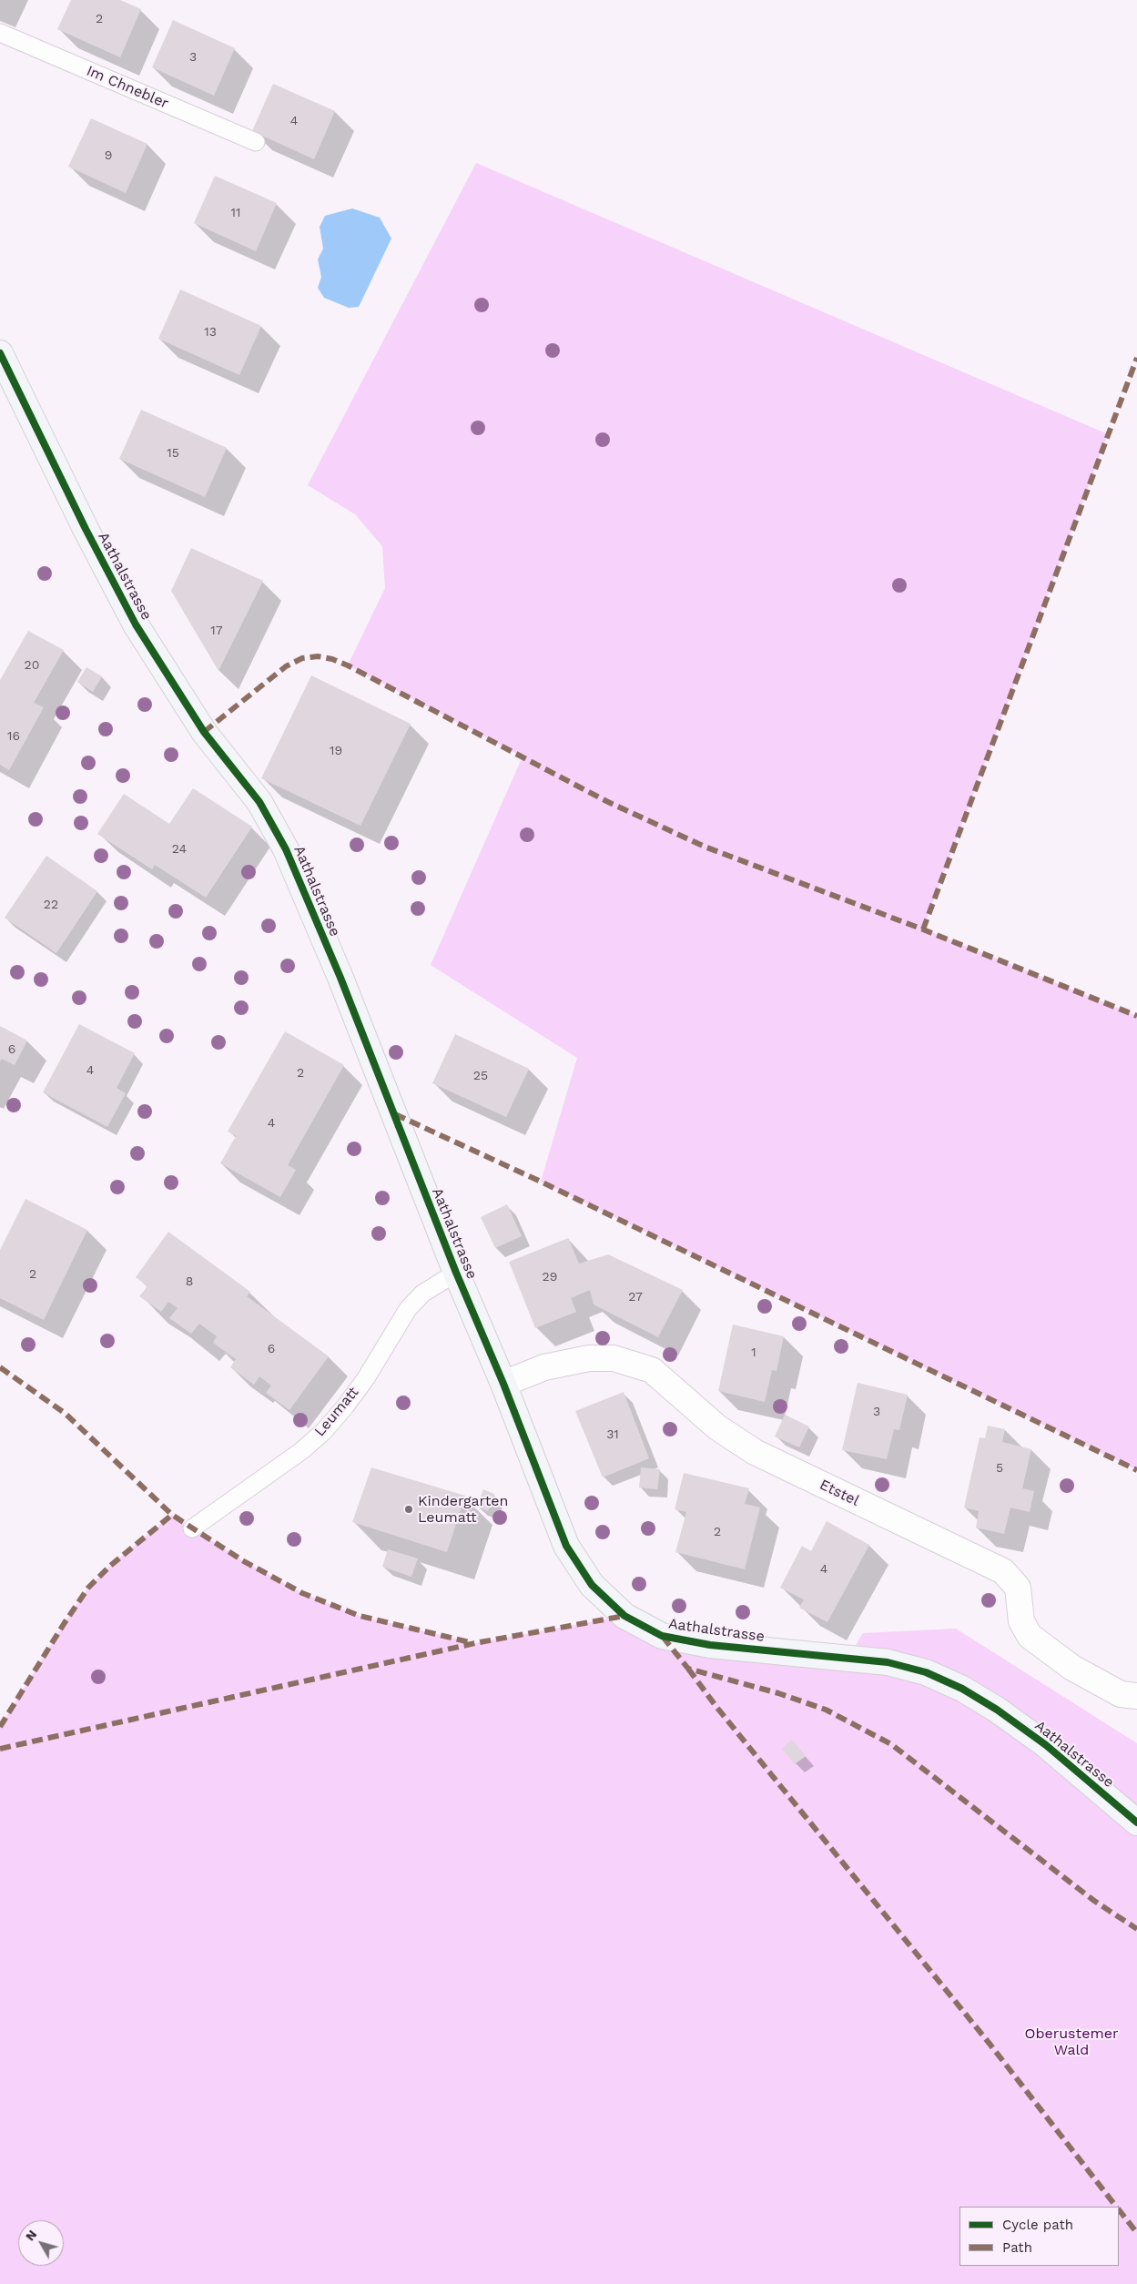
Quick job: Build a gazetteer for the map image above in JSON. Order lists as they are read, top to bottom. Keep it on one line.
{"streets":{"street":["Aathalstrasse","Etstel"],"lane":["Im Chnebler","Leumatt"]},"crossings":[["Aathalstrasse","Leumatt"],["Aathalstrasse","Etstel"]],"parks":["Oberustemer Wald"],"places":["Kindergarten Leumatt"],"house_numbers":["2","3","4","9","11","13","15","17","20","16","19","24","22","6","4","2","25","4","2","29","8","27","6","1","3","31","5","2","4"],"legend":["Cycle path","Path"],"north":"top left"}
